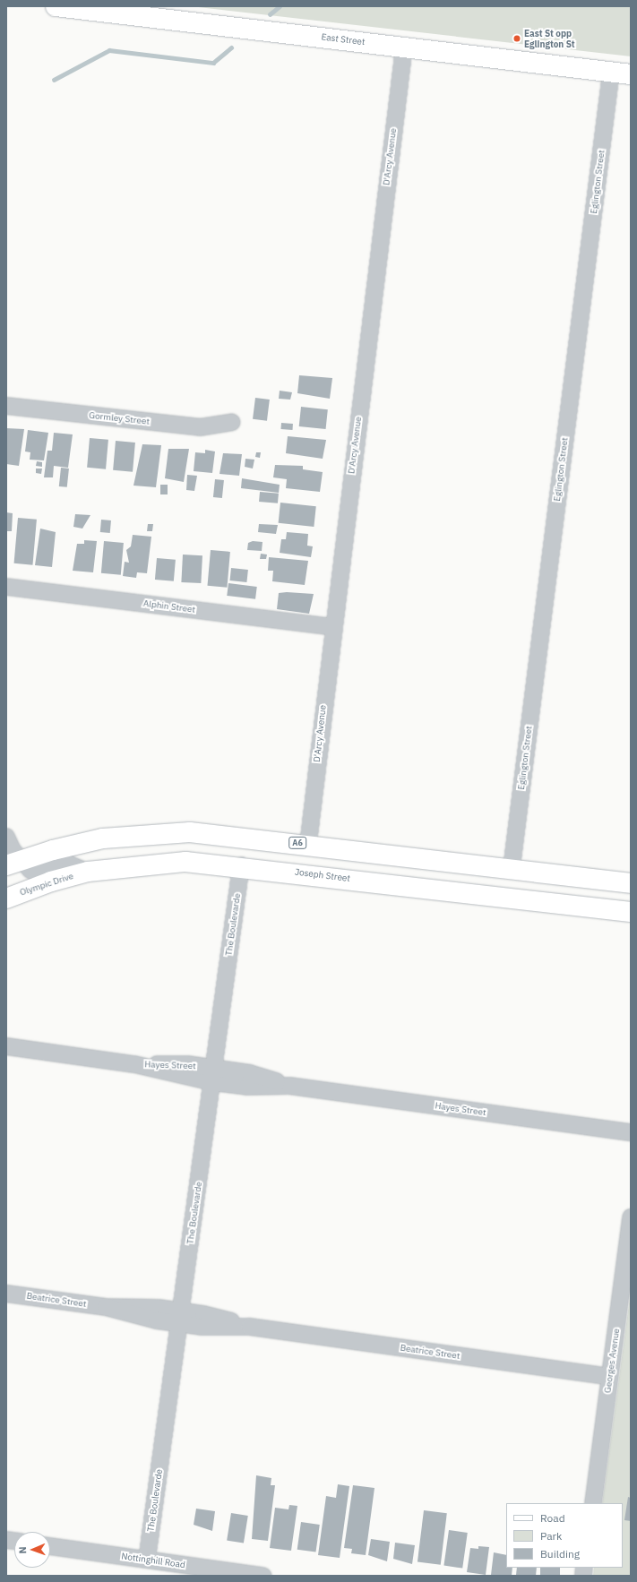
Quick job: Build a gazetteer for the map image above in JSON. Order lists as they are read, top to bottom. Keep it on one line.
{"streets":{"main road":["East Street","A6","Joseph Street","Olympic Drive"],"street":["D'Arcy Avenue","Eglington Street","Gormley Street","Alphin Street","The Boulevarde","Hayes Street","Beatrice Street","Georges Avenue","Nottinghill Road"]},"crossings":[["East Street","D'Arcy Avenue"],["East Street","Eglington Street"],["D'Arcy Avenue","Alphin Street"],["D'Arcy Avenue","Joseph Street"],["Eglington Street","Joseph Street"],["Joseph Street","Olympic Drive"],["Joseph Street","The Boulevarde"],["The Boulevarde","Hayes Street"],["The Boulevarde","Beatrice Street"],["The Boulevarde","Nottinghill Road"],["Beatrice Street","Georges Avenue"]],"places":["East St opp Eglington St"],"legend":["Road","Park","Building"],"north":"left"}
